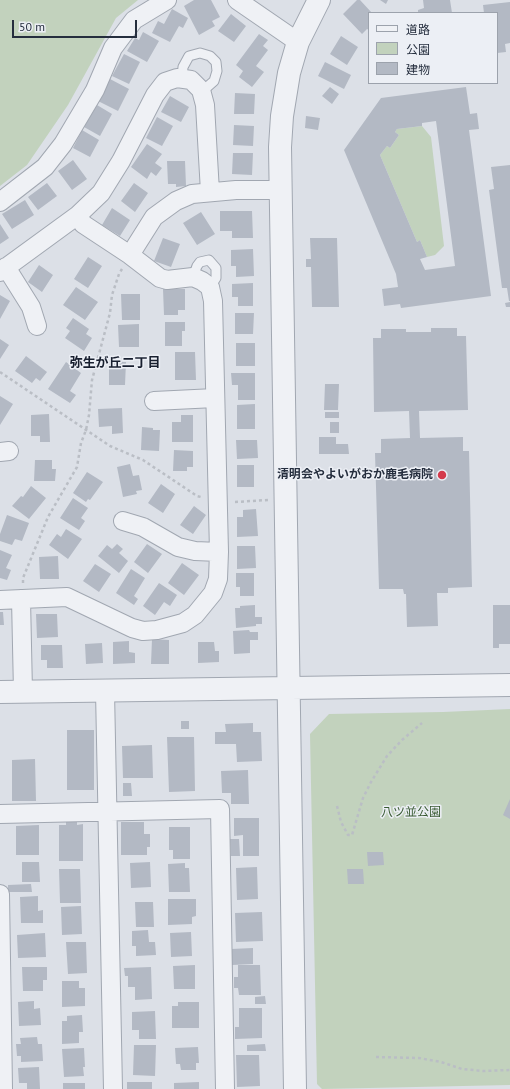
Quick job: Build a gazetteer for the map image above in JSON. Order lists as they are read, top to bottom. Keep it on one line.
{"districts":["弥生が丘二丁目"],"parks":["八ツ並公園"],"places":["清明会やよいがおか鹿毛病院"],"legend":["道路","公園","建物"],"scale_bar":"50 m"}
